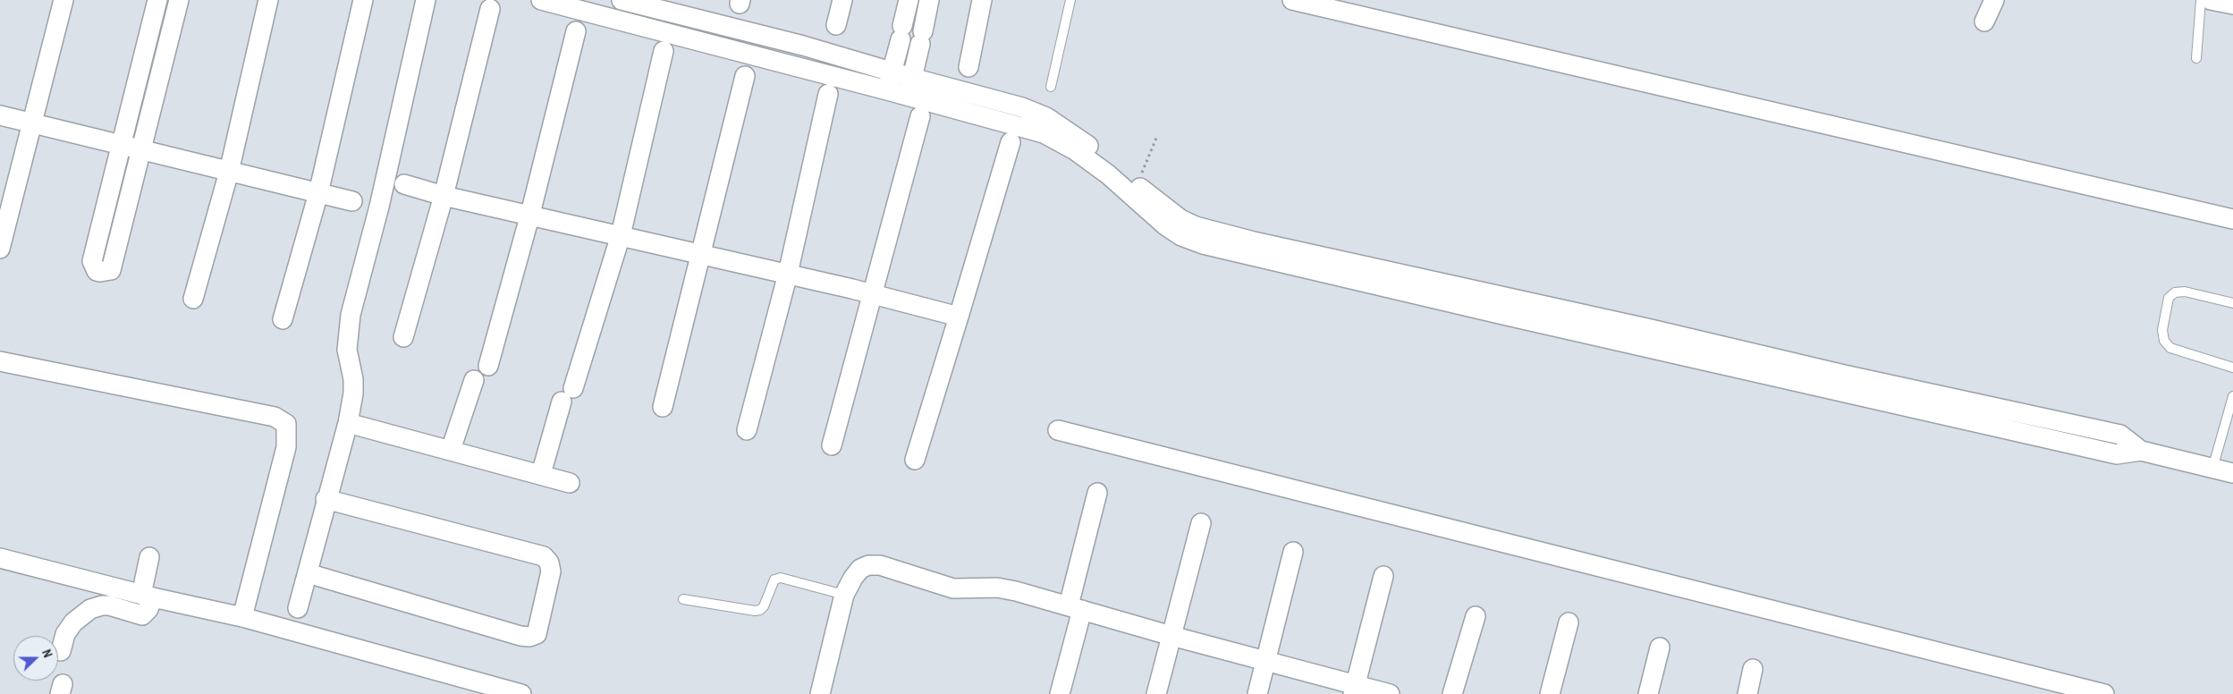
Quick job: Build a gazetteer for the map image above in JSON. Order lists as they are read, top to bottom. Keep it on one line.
{"north":"right"}
